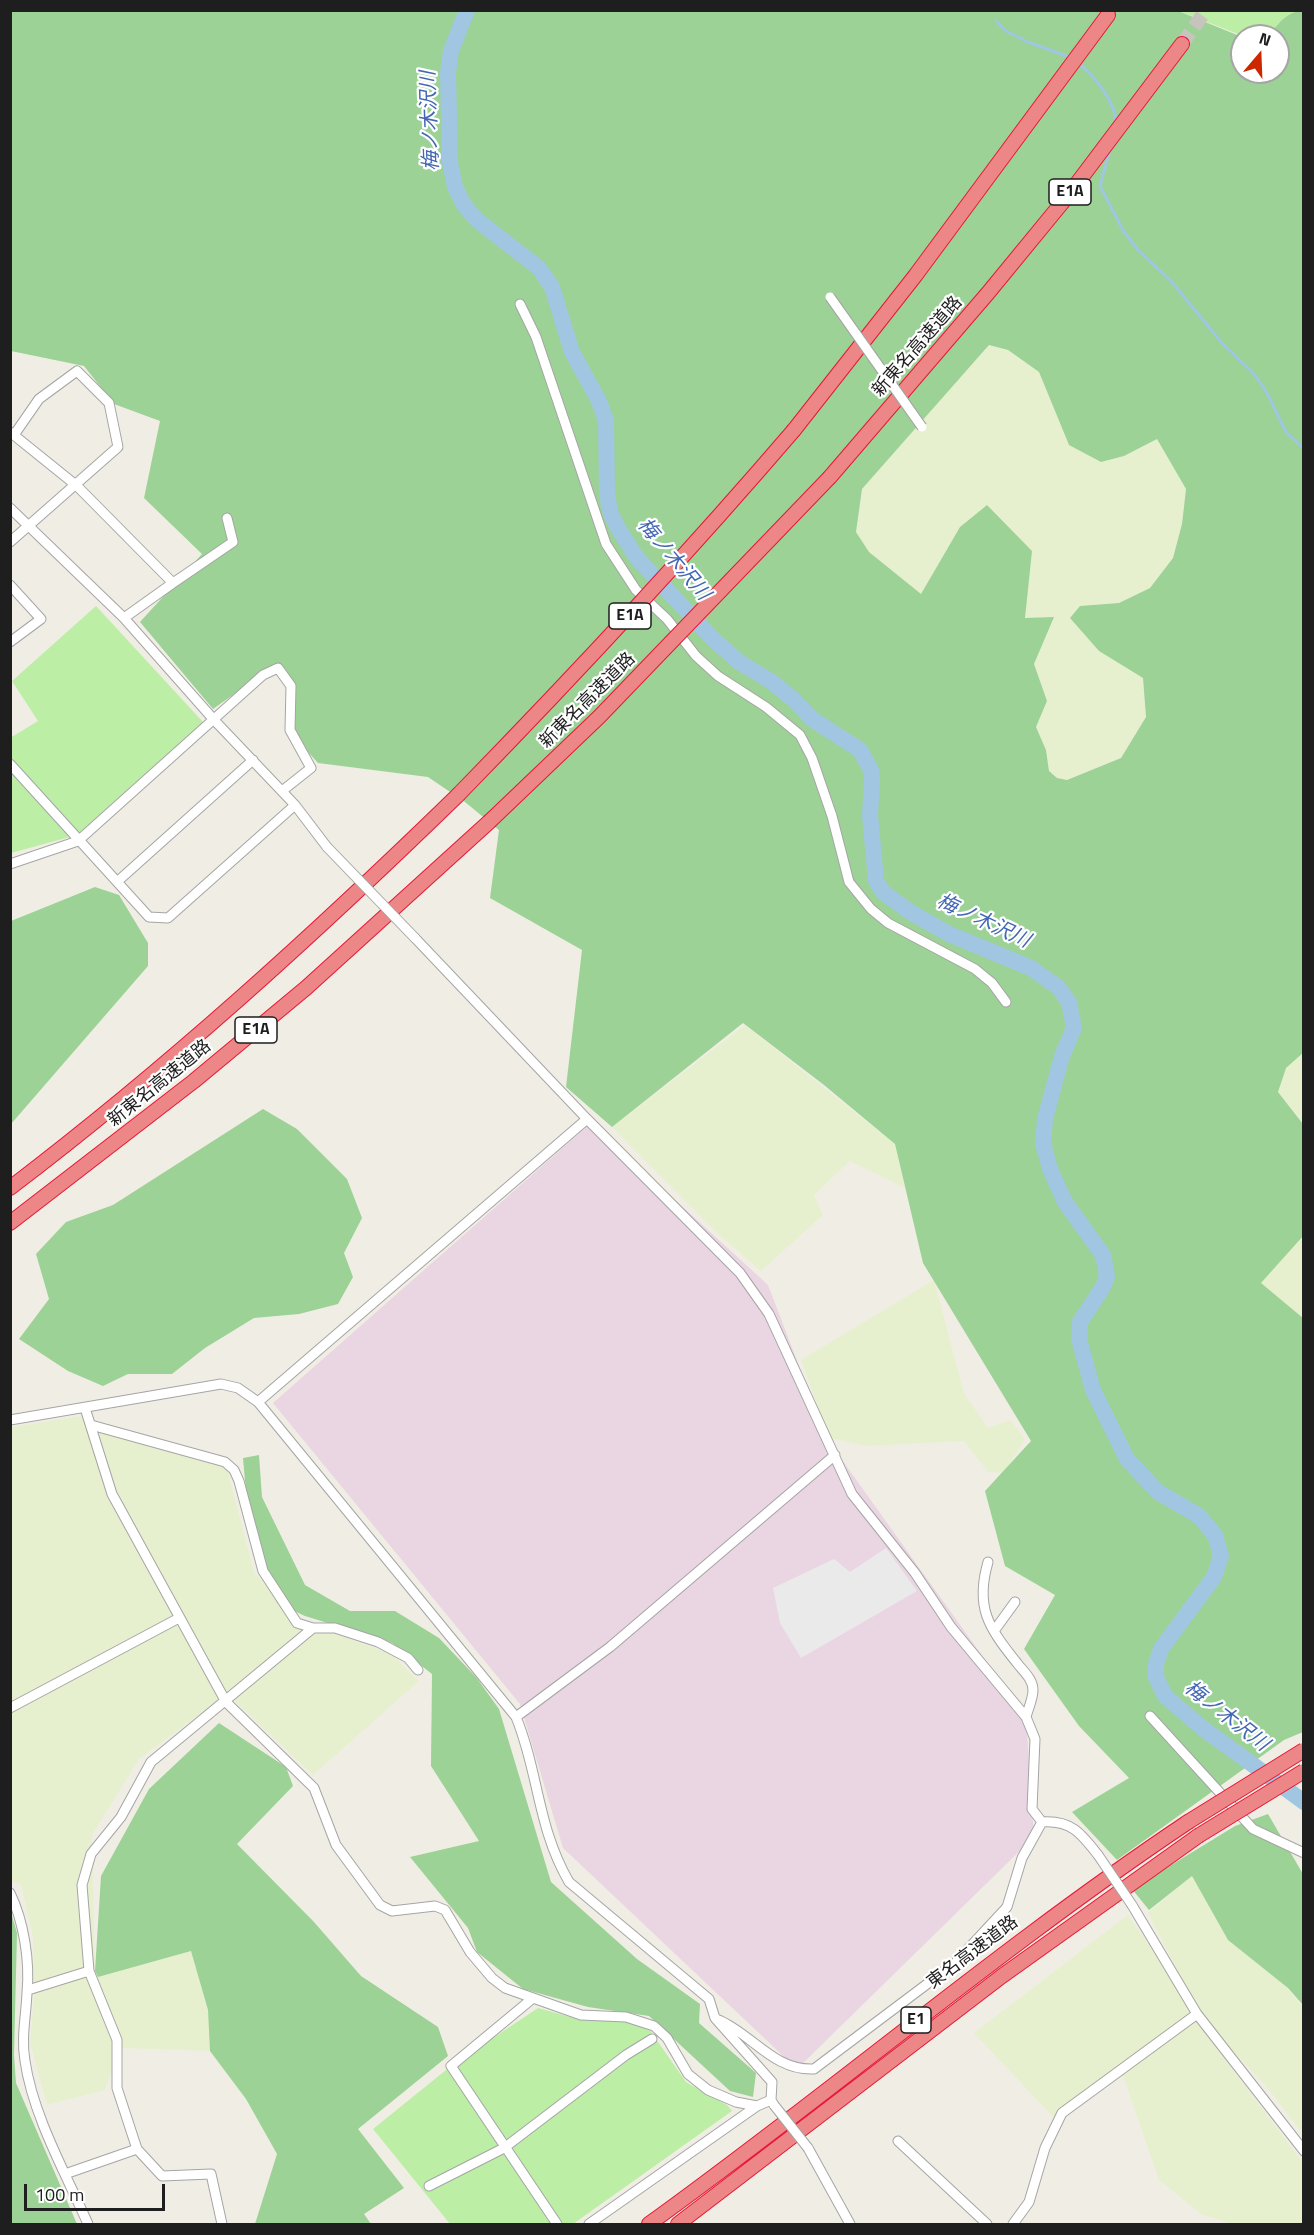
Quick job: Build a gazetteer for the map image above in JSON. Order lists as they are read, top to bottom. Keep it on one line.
{"streets":{"highway":["E1A","新東名高速道路","東名高速道路","E1"]},"water":["梅ノ木沢川"],"scale_bar":"100 m","north":"top"}
